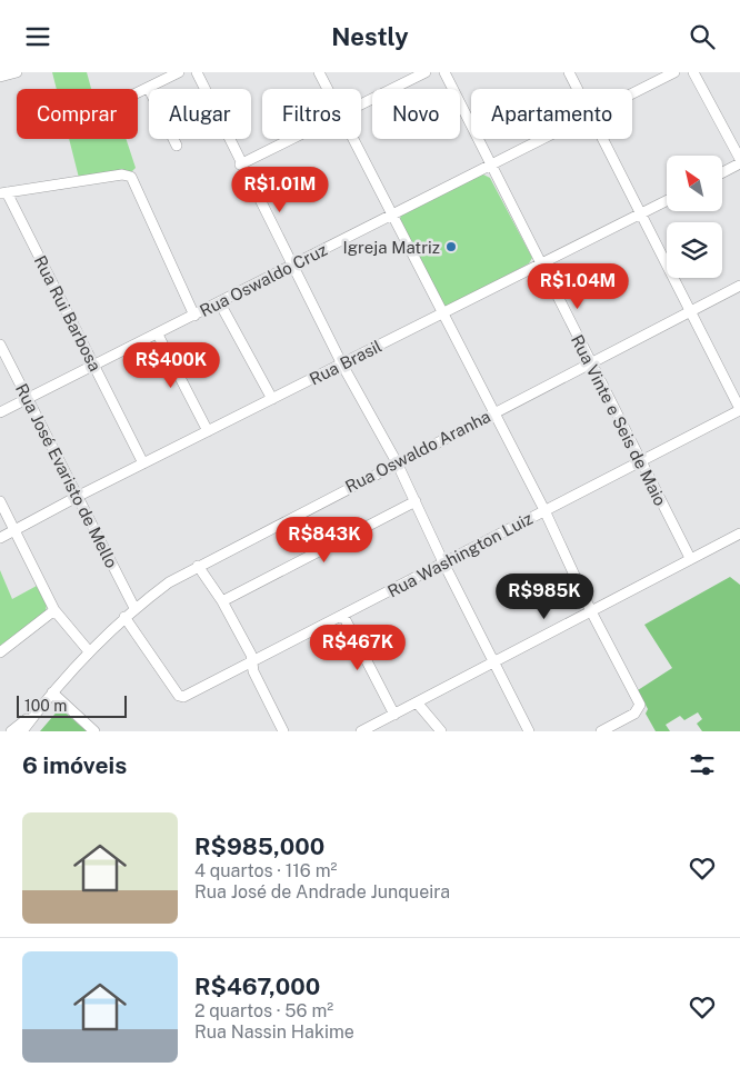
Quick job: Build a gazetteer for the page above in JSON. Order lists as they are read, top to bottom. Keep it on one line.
{"streets":{"street":["Rua Oswaldo Cruz","Rua Rui Barbosa","Rua Brasil","Rua Vinte e Seis de Maio","Rua Oswaldo Aranha","Rua José Evaristo de Mello","Rua Washington Luiz"]},"crossings":[["Rua Oswaldo Cruz","Rua Rui Barbosa"],["Rua Oswaldo Cruz","Rua Vinte e Seis de Maio"],["Rua Oswaldo Cruz","Rua José Evaristo de Mello"],["Rua Rui Barbosa","Rua Brasil"],["Rua Brasil","Rua Vinte e Seis de Maio"],["Rua Brasil","Rua José Evaristo de Mello"],["Rua Vinte e Seis de Maio","Rua Oswaldo Aranha"],["Rua Vinte e Seis de Maio","Rua Washington Luiz"],["Rua Oswaldo Aranha","Rua José Evaristo de Mello"],["Rua Oswaldo Aranha","Rua Washington Luiz"]],"places":["Igreja Matriz"],"scale_bar":"100 m","north":"top left","page":{"header":"Nestly","chip":["Comprar","Alugar","Filtros","Novo","Apartamento"],"price":["R$1.01M","R$1.04M","R$400K","R$843K","R$985K","R$467K"],"scale":"100 m","heading":"6 imóveis","list":[{"name":"R$985,000","note":"4 quartos · 116 m² · Rua José de Andrade Junqueira"},{"name":"R$467,000","note":"2 quartos · 56 m² · Rua Nassin Hakime"}]}}
